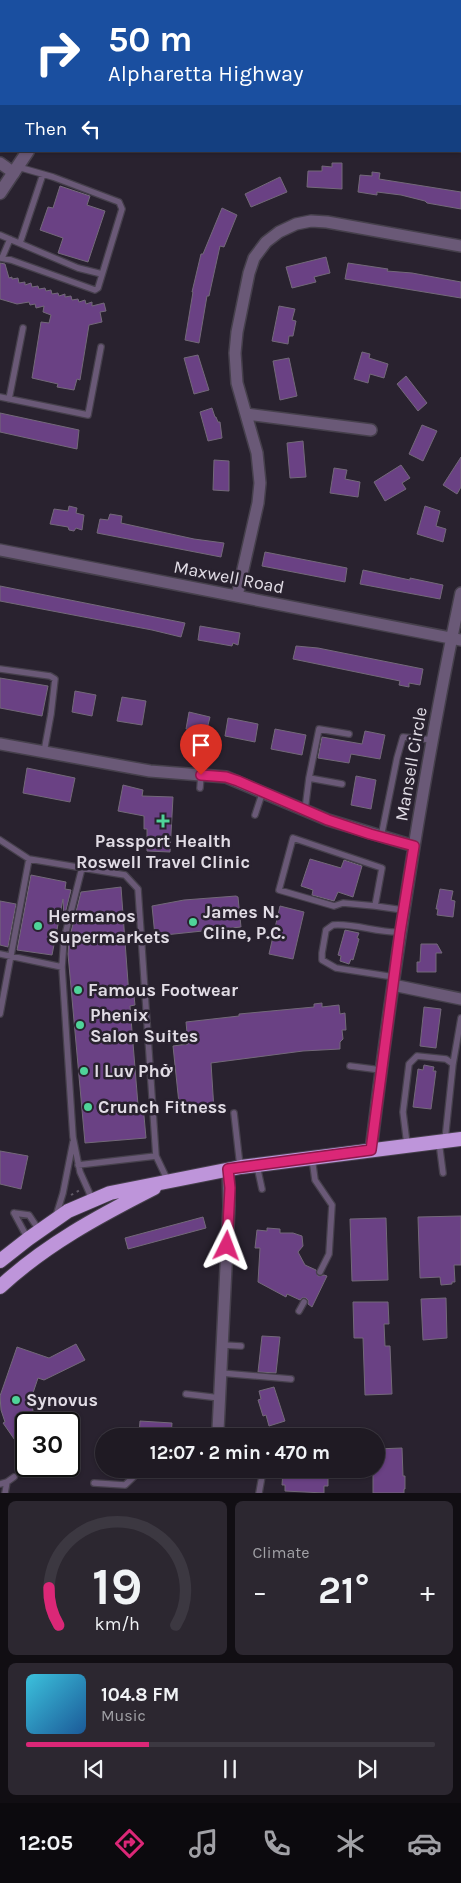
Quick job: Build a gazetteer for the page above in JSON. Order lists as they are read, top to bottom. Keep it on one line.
{"streets":{"street":["Maxwell Road","Mansell Circle"]},"crossings":[["Maxwell Road","Mansell Circle"]],"places":{"health":["Passport Health Roswell Travel Clinic"],"other":["James N. Cline, P.C.","Hermanos Supermarkets","Famous Footwear","Phenix Salon Suites","I Luv Phở","Crunch Fitness","Synovus"]},"page":{"turn":["50 m","Alpharetta Highway"],"then":"Then","limit":"30","trip":"12:07 · 2 min · 470 m","tile":"Climate","heat":["−","21°","+"],"song":["104.8 FM","Music"],"tabs":"12:05","gauge":["19","km/h"]}}
